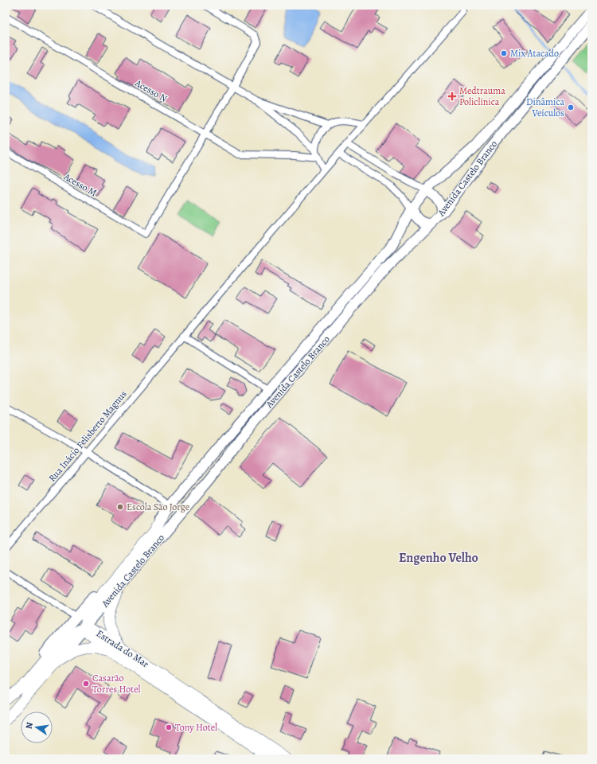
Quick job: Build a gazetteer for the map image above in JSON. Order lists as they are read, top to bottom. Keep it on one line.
{"streets":{"main road":["Avenida Castelo Branco","Estrada do Mar"],"street":["Acesso N","Acesso M","Rua Inácio Felisberto Magnus"]},"crossings":[["Acesso N","Acesso M"],["Avenida Castelo Branco","Estrada do Mar"]],"districts":["Engenho Velho"],"places":{"other":["Mix Atacado","Dinâmica Veículos","Escola São Jorge","Casarão Torres Hotel","Tony Hotel"],"health":["Medtrauma Policlínica"]},"north":"left"}
